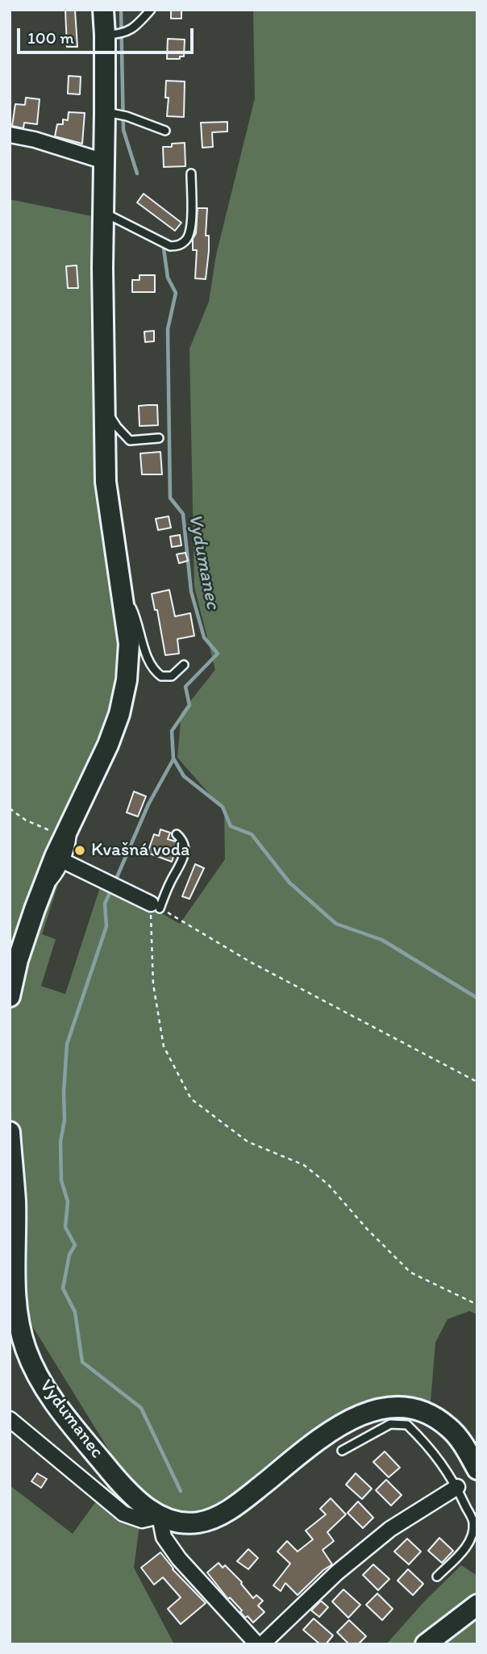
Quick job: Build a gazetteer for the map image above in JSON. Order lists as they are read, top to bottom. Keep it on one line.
{"streets":{"main road":["Vydumanec"]},"water":["Vydumanec"],"places":["Kvašná voda"],"scale_bar":"100 m"}
